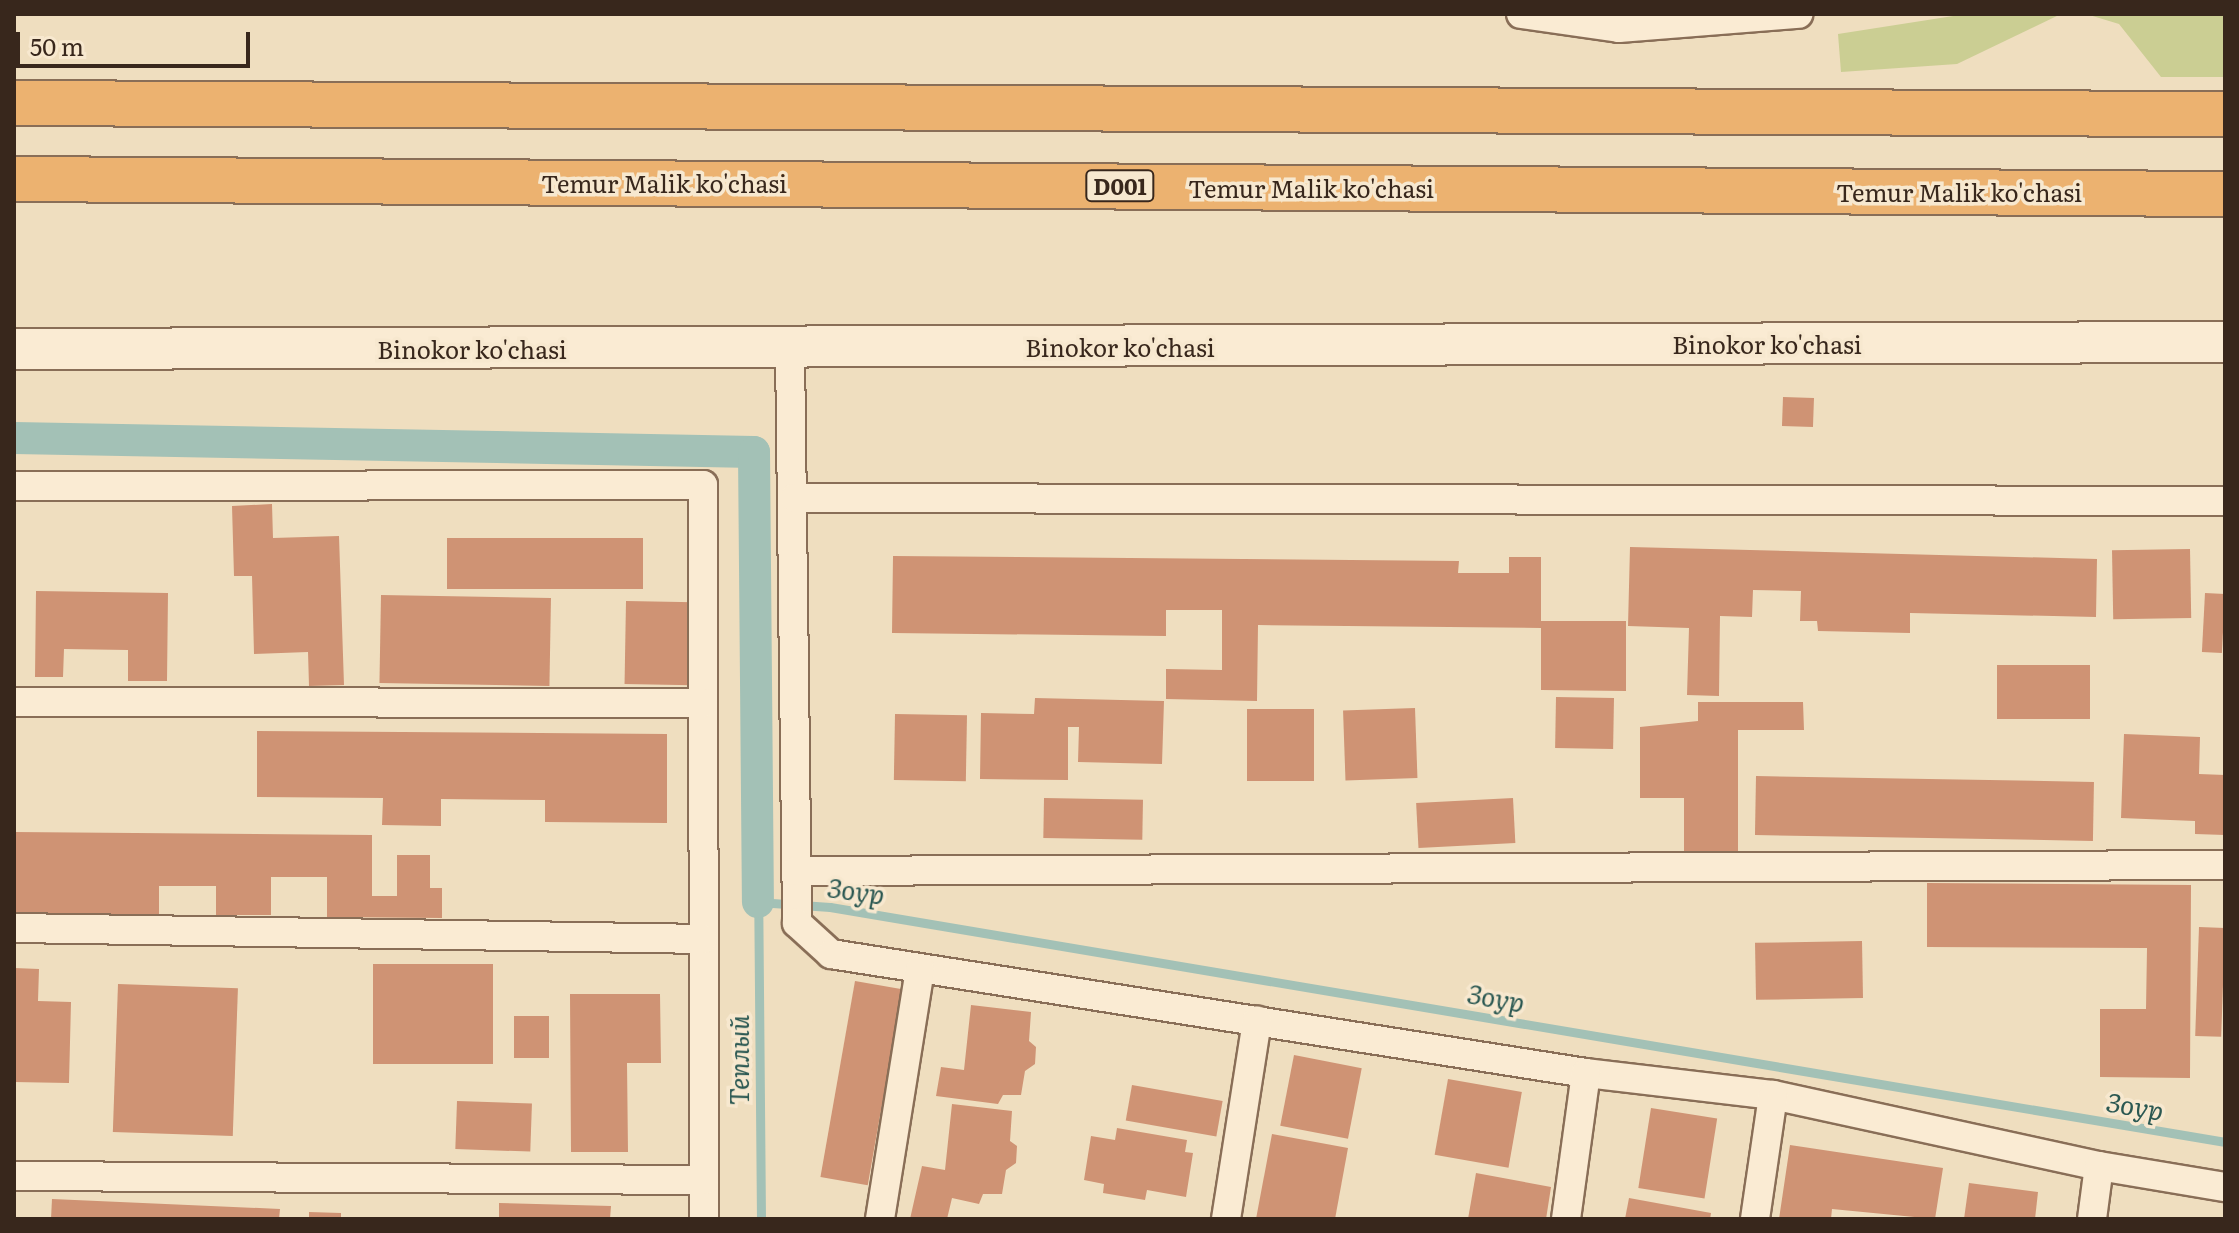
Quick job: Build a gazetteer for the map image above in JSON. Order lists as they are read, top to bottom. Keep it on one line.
{"streets":{"highway":["Temur Malik ko'chasi","D001"],"main road":["Binokor ko'chasi"]},"water":["Зоур","Теплый"],"scale_bar":"50 m"}
